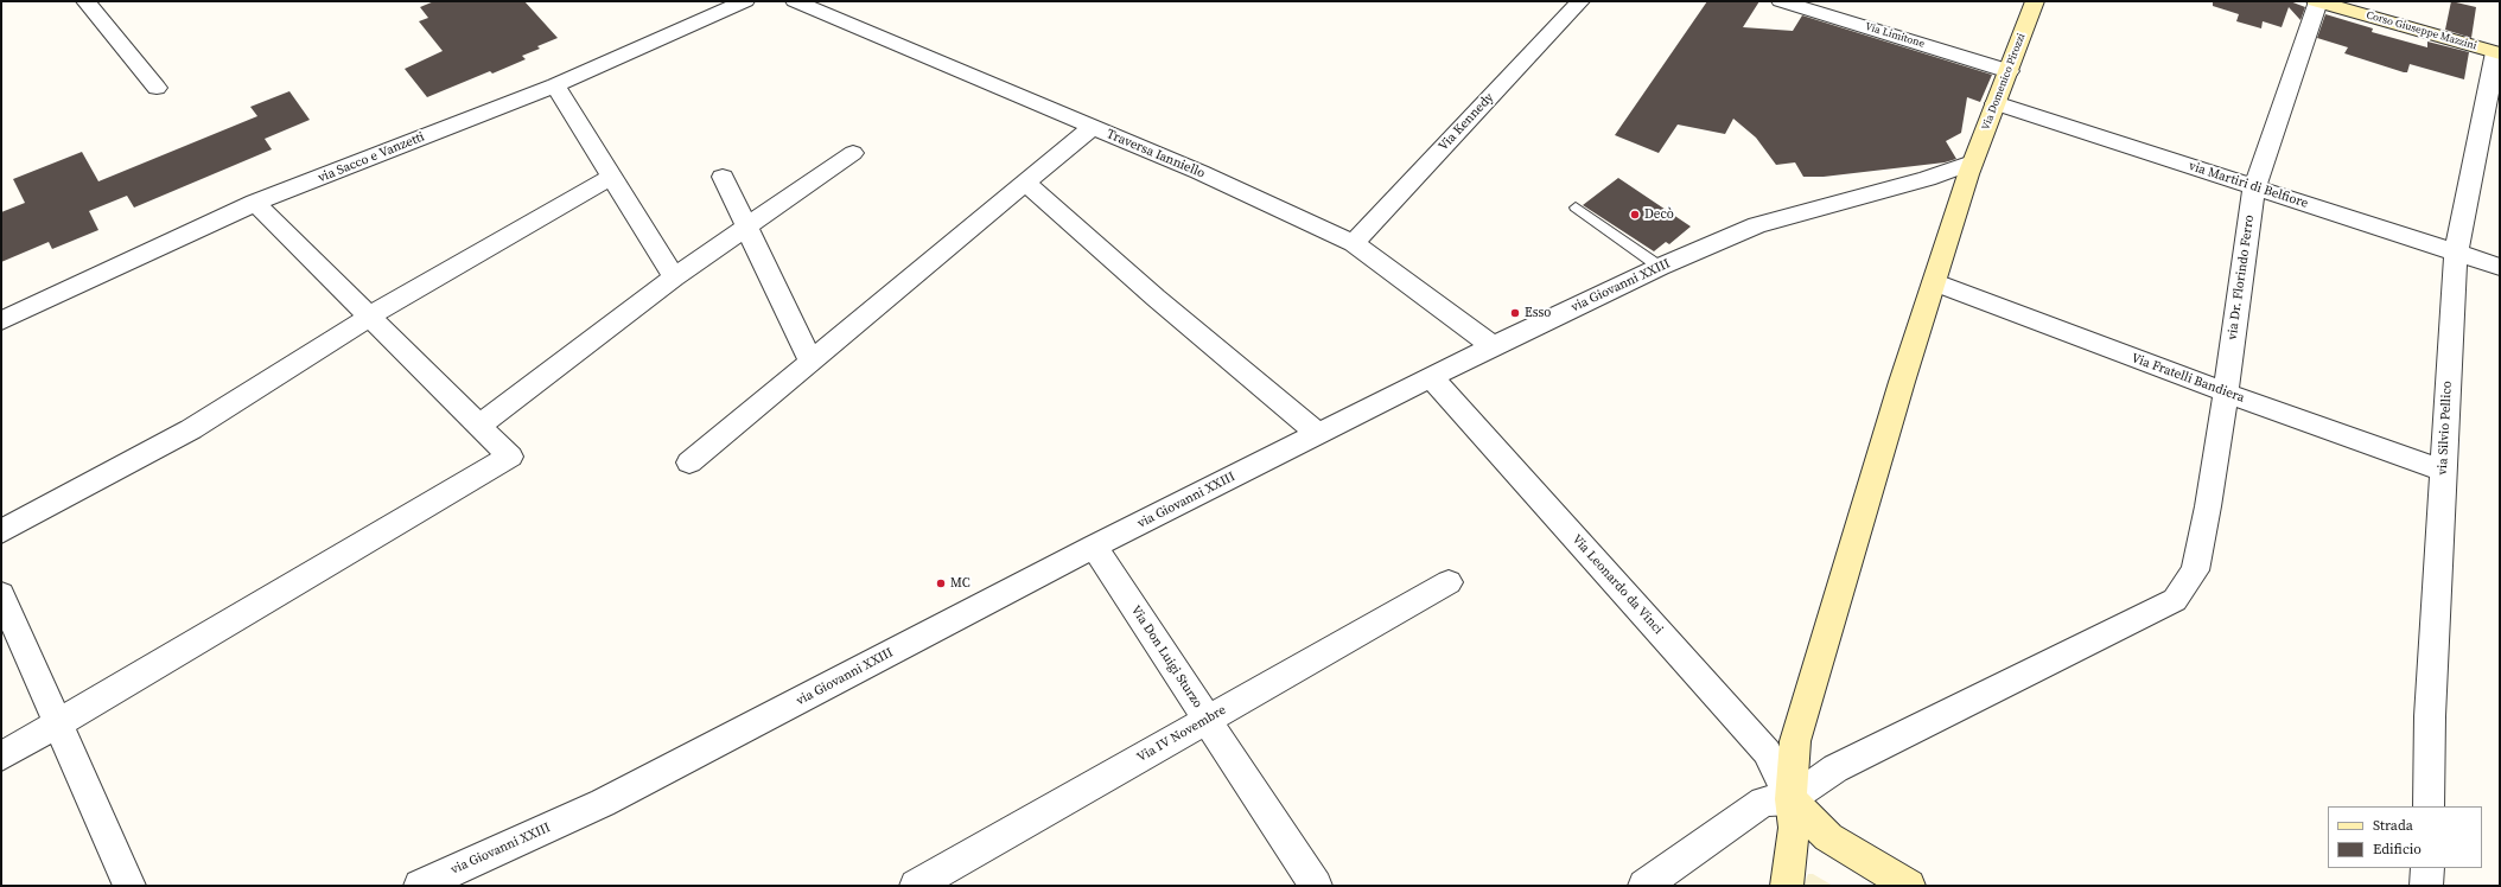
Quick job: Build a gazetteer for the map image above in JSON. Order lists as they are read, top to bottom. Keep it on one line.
{"streets":{"street":["Corso Giuseppe Mazzini","Via Limitone","Via Domenico Pirozzi","Via Kennedy","Traversa Ianniello","via Sacco e Vanzetti","via Martiri di Belfiore","via Dr. Florindo Ferro","via Giovanni XXIII","Via Fratelli Bandiera","via Silvio Pellico","Via Leonardo da Vinci","Via Don Luigi Sturzo","Via IV Novembre"]},"crossings":[["Corso Giuseppe Mazzini","via Dr. Florindo Ferro"],["Corso Giuseppe Mazzini","via Silvio Pellico"],["Via Limitone","Via Domenico Pirozzi"],["Via Domenico Pirozzi","via Martiri di Belfiore"],["Via Domenico Pirozzi","via Dr. Florindo Ferro"],["Via Domenico Pirozzi","via Giovanni XXIII"],["Via Domenico Pirozzi","Via Fratelli Bandiera"],["Via Domenico Pirozzi","Via Leonardo da Vinci"],["Via Kennedy","Traversa Ianniello"],["Traversa Ianniello","via Giovanni XXIII"],["via Martiri di Belfiore","via Dr. Florindo Ferro"],["via Martiri di Belfiore","via Silvio Pellico"],["via Dr. Florindo Ferro","Via Fratelli Bandiera"],["via Dr. Florindo Ferro","Via Leonardo da Vinci"],["via Giovanni XXIII","Via Leonardo da Vinci"],["via Giovanni XXIII","Via Don Luigi Sturzo"],["Via Fratelli Bandiera","via Silvio Pellico"],["Via Don Luigi Sturzo","Via IV Novembre"]],"places":["Decò","Esso","MC"],"legend":["Strada","Edificio"]}
